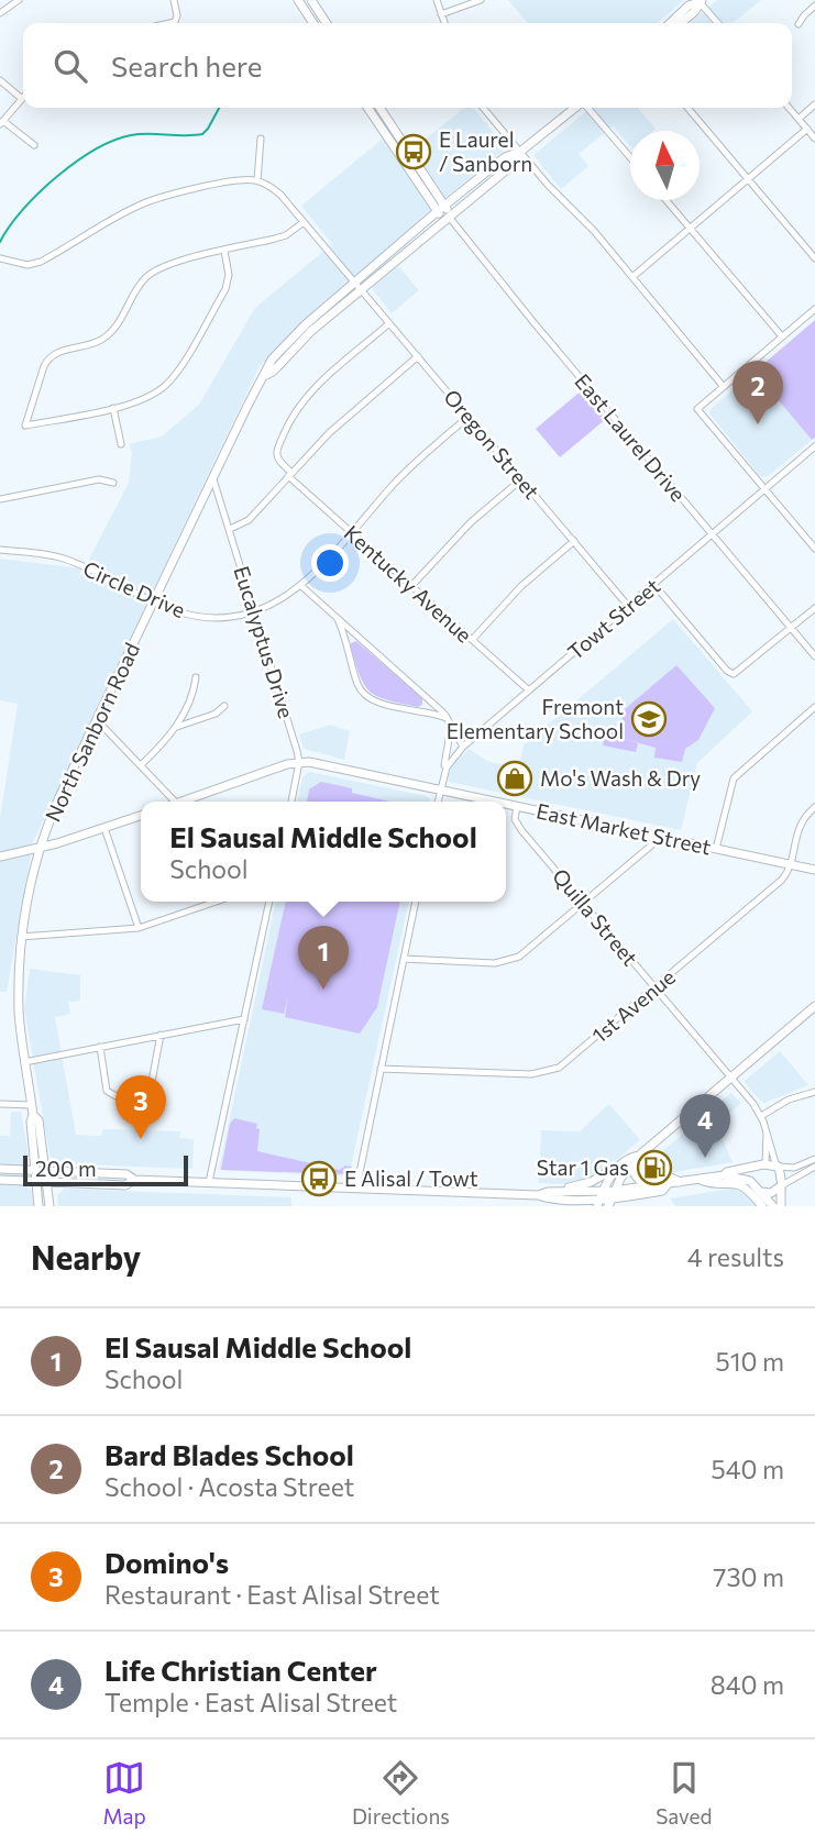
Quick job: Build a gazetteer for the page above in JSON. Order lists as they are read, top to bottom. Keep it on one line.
{"streets":{"main road":["East Laurel Drive","North Sanborn Road","East Market Street"],"street":["Oregon Street","Kentucky Avenue","Circle Drive","Towt Street","Eucalyptus Drive","Quilla Street","1st Avenue"]},"crossings":[["East Laurel Drive","Towt Street"],["East Laurel Drive","North Sanborn Road"],["Oregon Street","Circle Drive"],["Oregon Street","Towt Street"],["Oregon Street","North Sanborn Road"],["Kentucky Avenue","Circle Drive"],["Kentucky Avenue","Towt Street"],["Circle Drive","Eucalyptus Drive"],["Circle Drive","North Sanborn Road"],["Towt Street","East Market Street"],["Eucalyptus Drive","North Sanborn Road"],["Eucalyptus Drive","East Market Street"],["East Market Street","Quilla Street"],["East Market Street","1st Avenue"],["Quilla Street","1st Avenue"]],"places":{"bus stop":["E Laurel / Sanborn","E Alisal / Towt"],"school or university":["Fremont Elementary School"],"shop":["Mo's Wash & Dry"],"fuel station":["Star 1 Gas"]},"scale_bar":"200 m","north":"top","page":{"search":"Search here","pins":["2","1","3","4"],"popup":["El Sausal Middle School","School"],"scale":"200 m","heading":["Nearby","4 results"],"list":[{"mark":"1","name":"El Sausal Middle School","note":"School","value":"510 m"},{"mark":"2","name":"Bard Blades School","note":"School · Acosta Street","value":"540 m"},{"mark":"3","name":"Domino's","note":"Restaurant · East Alisal Street","value":"730 m"},{"mark":"4","name":"Life Christian Center","note":"Temple · East Alisal Street","value":"840 m"}],"nav":["Map","Directions","Saved"]}}
